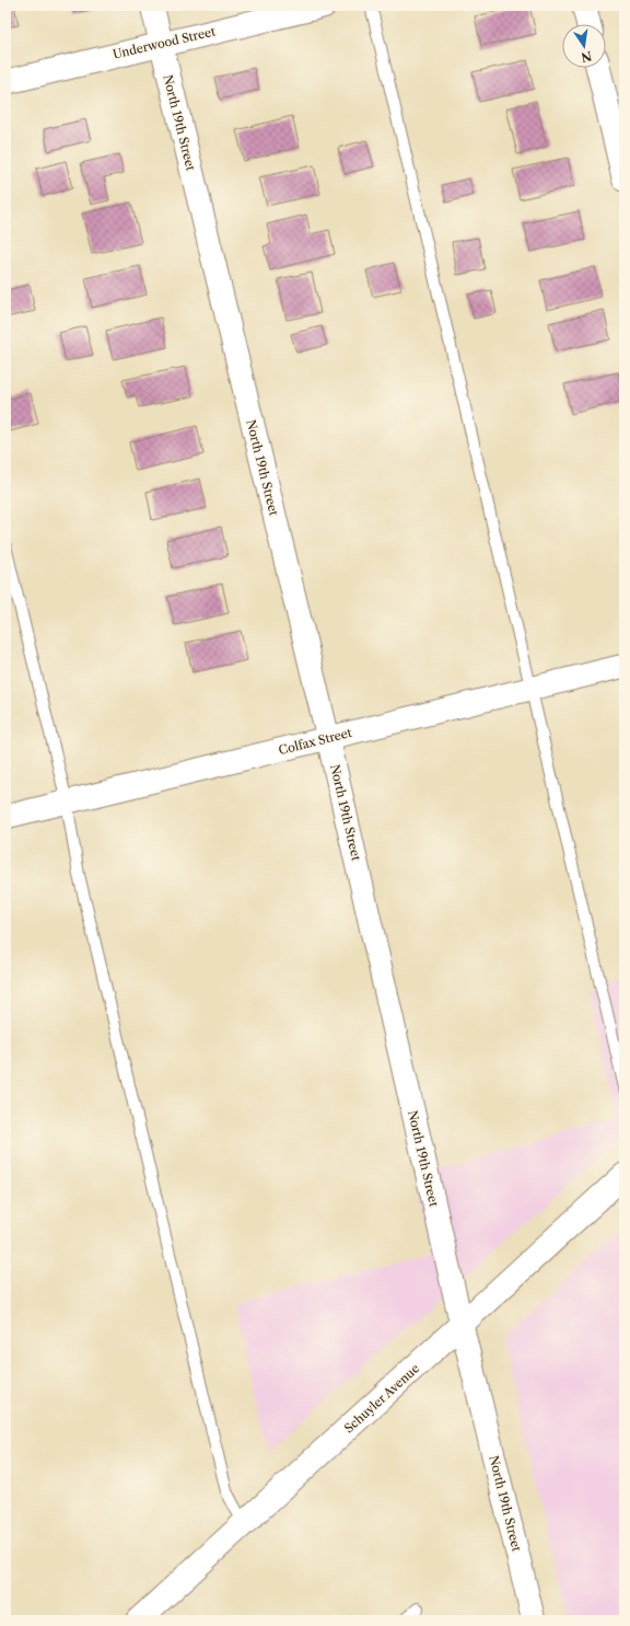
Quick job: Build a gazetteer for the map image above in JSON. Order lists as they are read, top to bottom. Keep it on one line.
{"streets":{"main road":["Underwood Street","Schuyler Avenue"],"street":["North 19th Street","Colfax Street"]},"crossings":[["Underwood Street","North 19th Street"],["North 19th Street","Colfax Street"],["North 19th Street","Schuyler Avenue"]],"north":"bottom"}
